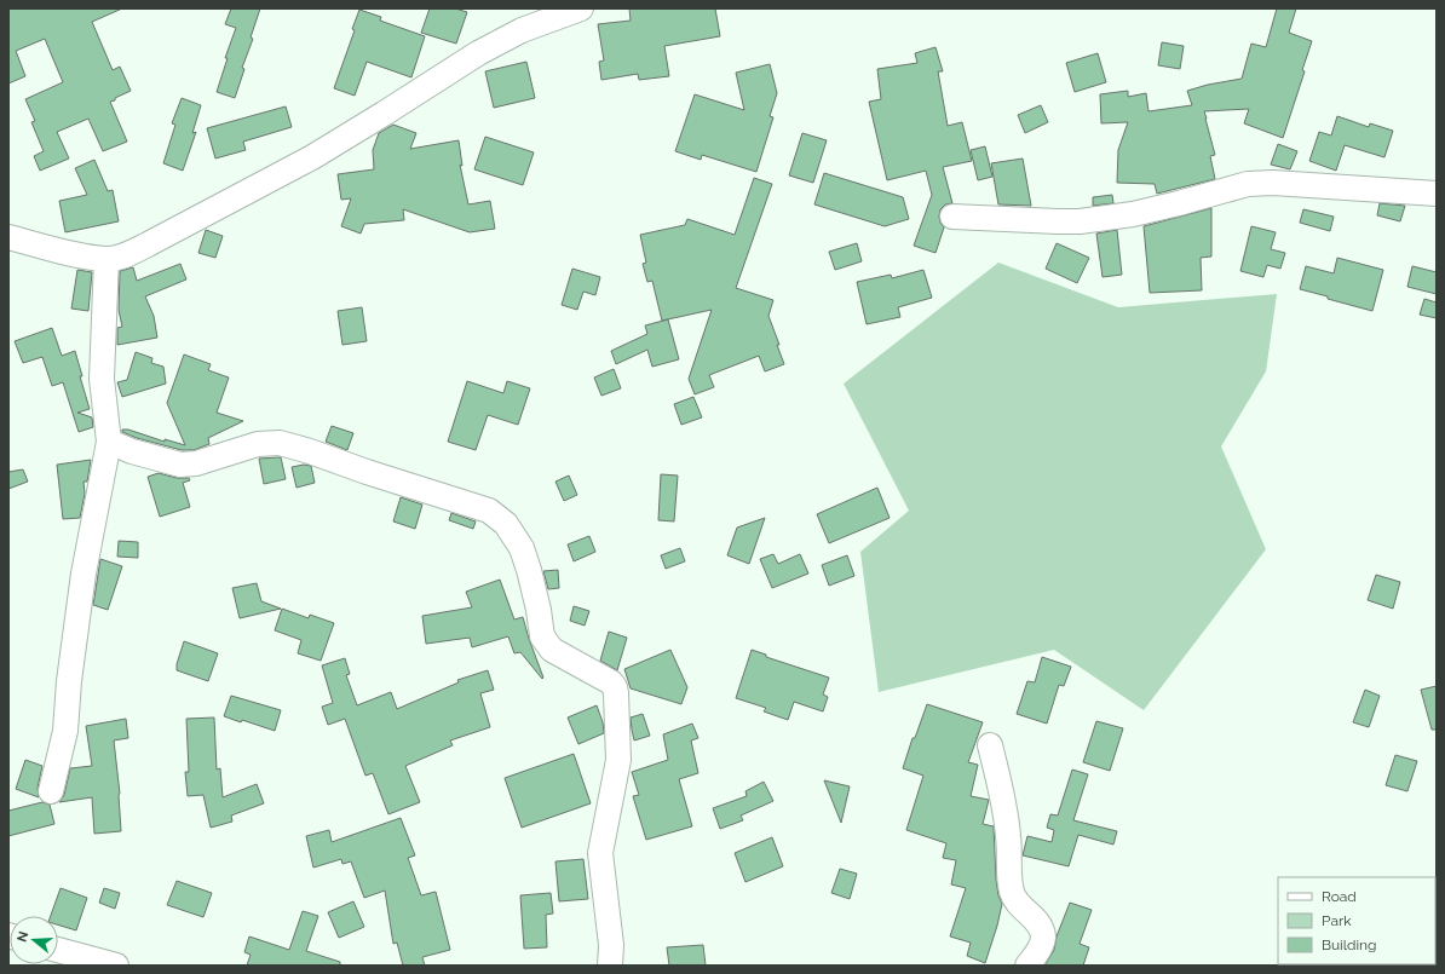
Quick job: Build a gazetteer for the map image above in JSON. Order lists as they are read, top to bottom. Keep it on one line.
{"legend":["Road","Park","Building"],"north":"left"}
